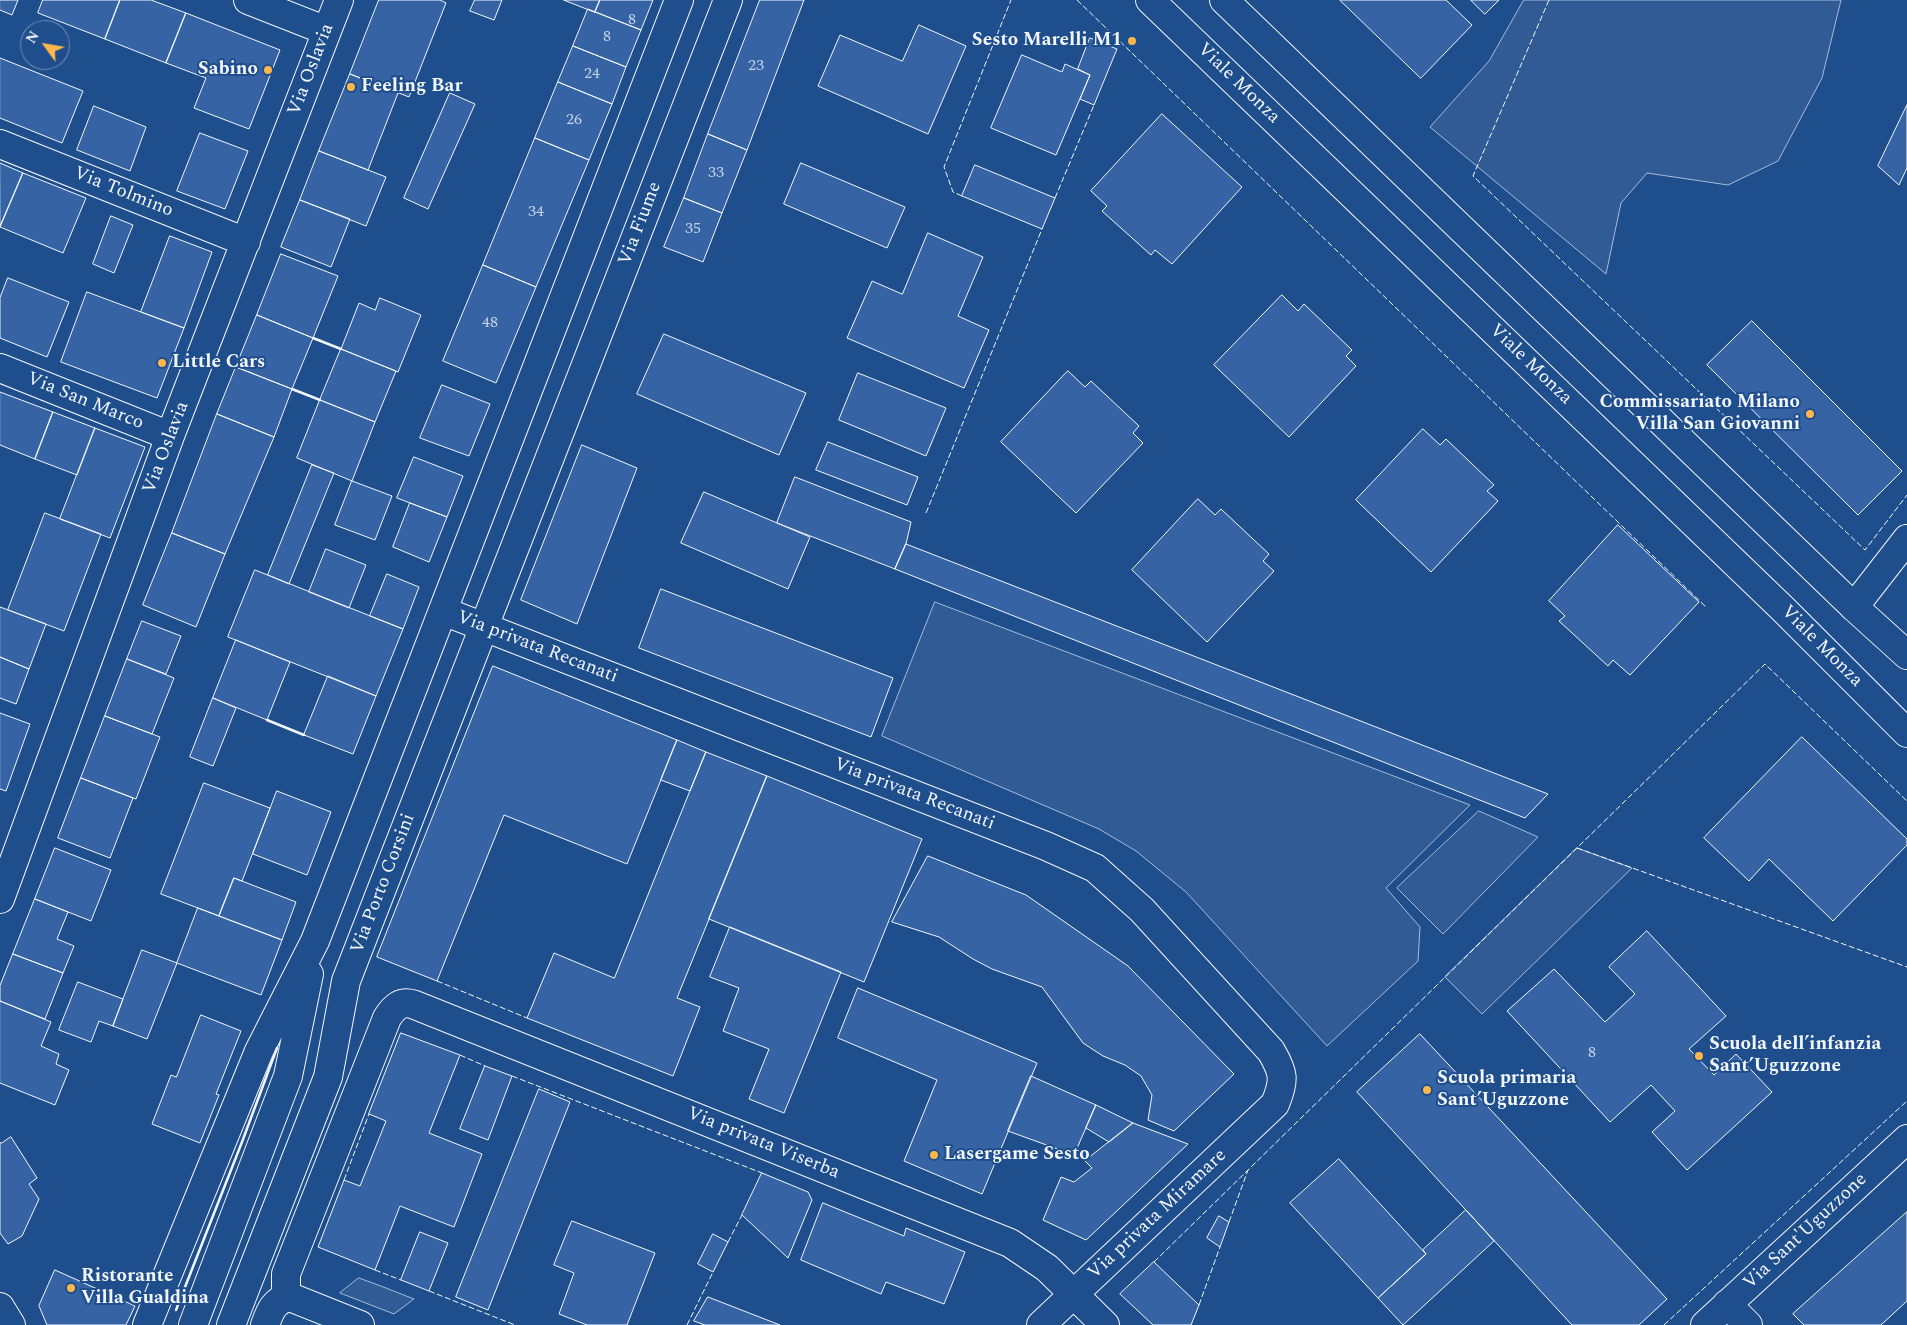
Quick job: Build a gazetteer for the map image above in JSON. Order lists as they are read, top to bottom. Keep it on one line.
{"streets":{"street":["Via Oslavia","Viale Monza","Via Tolmino","Via Fiume","Via San Marco","Via privata Recanati","Via Porto Corsini","Via privata Viserba","Via privata Miramare","Via Sant'Uguzzone"]},"crossings":[["Via Oslavia","Via Tolmino"],["Via Oslavia","Via San Marco"],["Via Fiume","Via Porto Corsini"],["Via privata Recanati","Via Porto Corsini"],["Via privata Recanati","Via privata Miramare"],["Via privata Viserba","Via privata Miramare"]],"places":["Sesto Marelli M1","Sabino","Feeling Bar","Little Cars","Commissariato Milano Villa San Giovanni","Scuola dell’infanzia Sant’Uguzzone","Scuola primaria Sant’Uguzzone","Lasergame Sesto","Ristorante Villa Gualdina"],"house_numbers":["8","8","23","24","26","33","34","35","48","8"],"north":"top left"}
